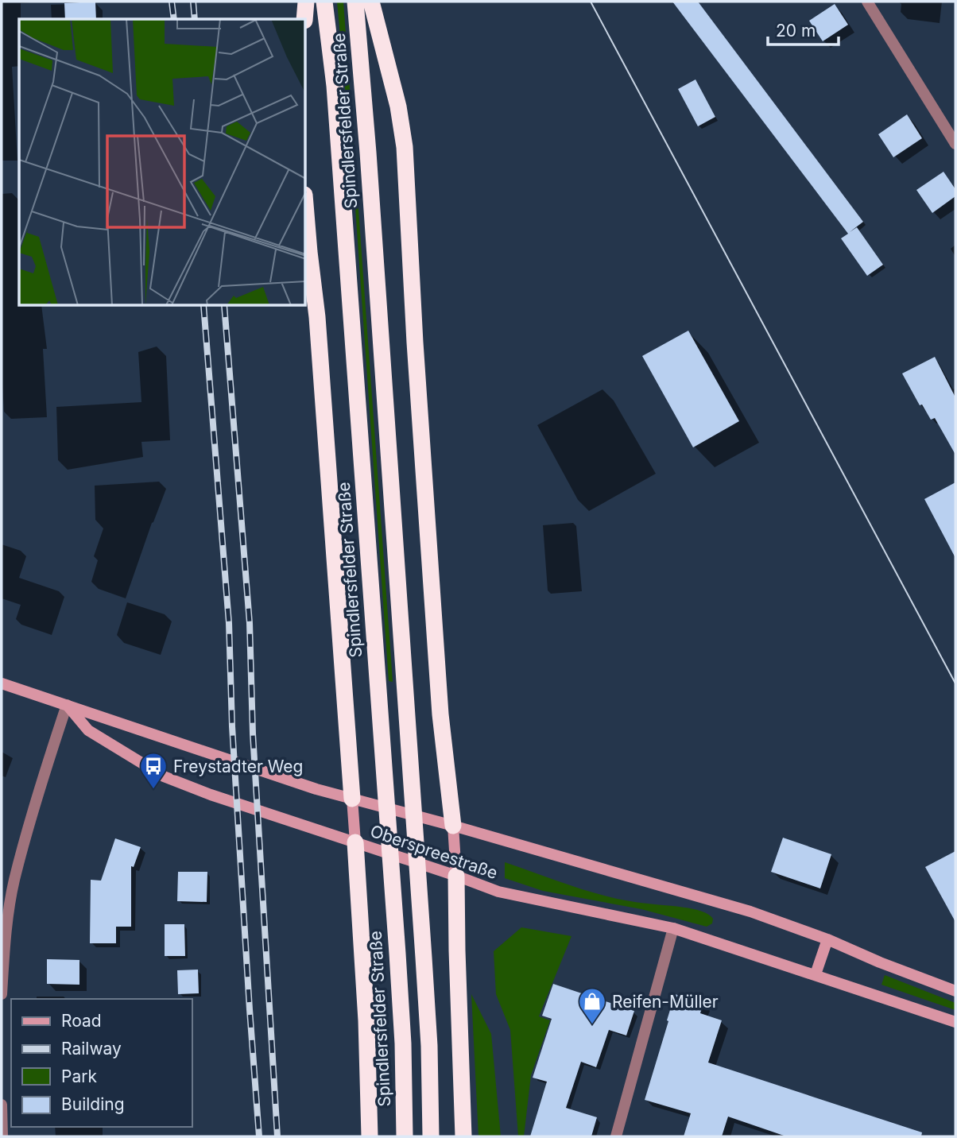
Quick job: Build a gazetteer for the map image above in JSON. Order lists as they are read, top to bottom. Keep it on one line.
{"streets":{"highway":["Spindlersfelder Straße"],"main road":["Oberspreestraße"]},"places":{"bus stop":["Freystadter Weg"],"shop":["Reifen-Müller"]},"legend":["Road","Railway","Park","Building"],"scale_bar":"20 m"}
